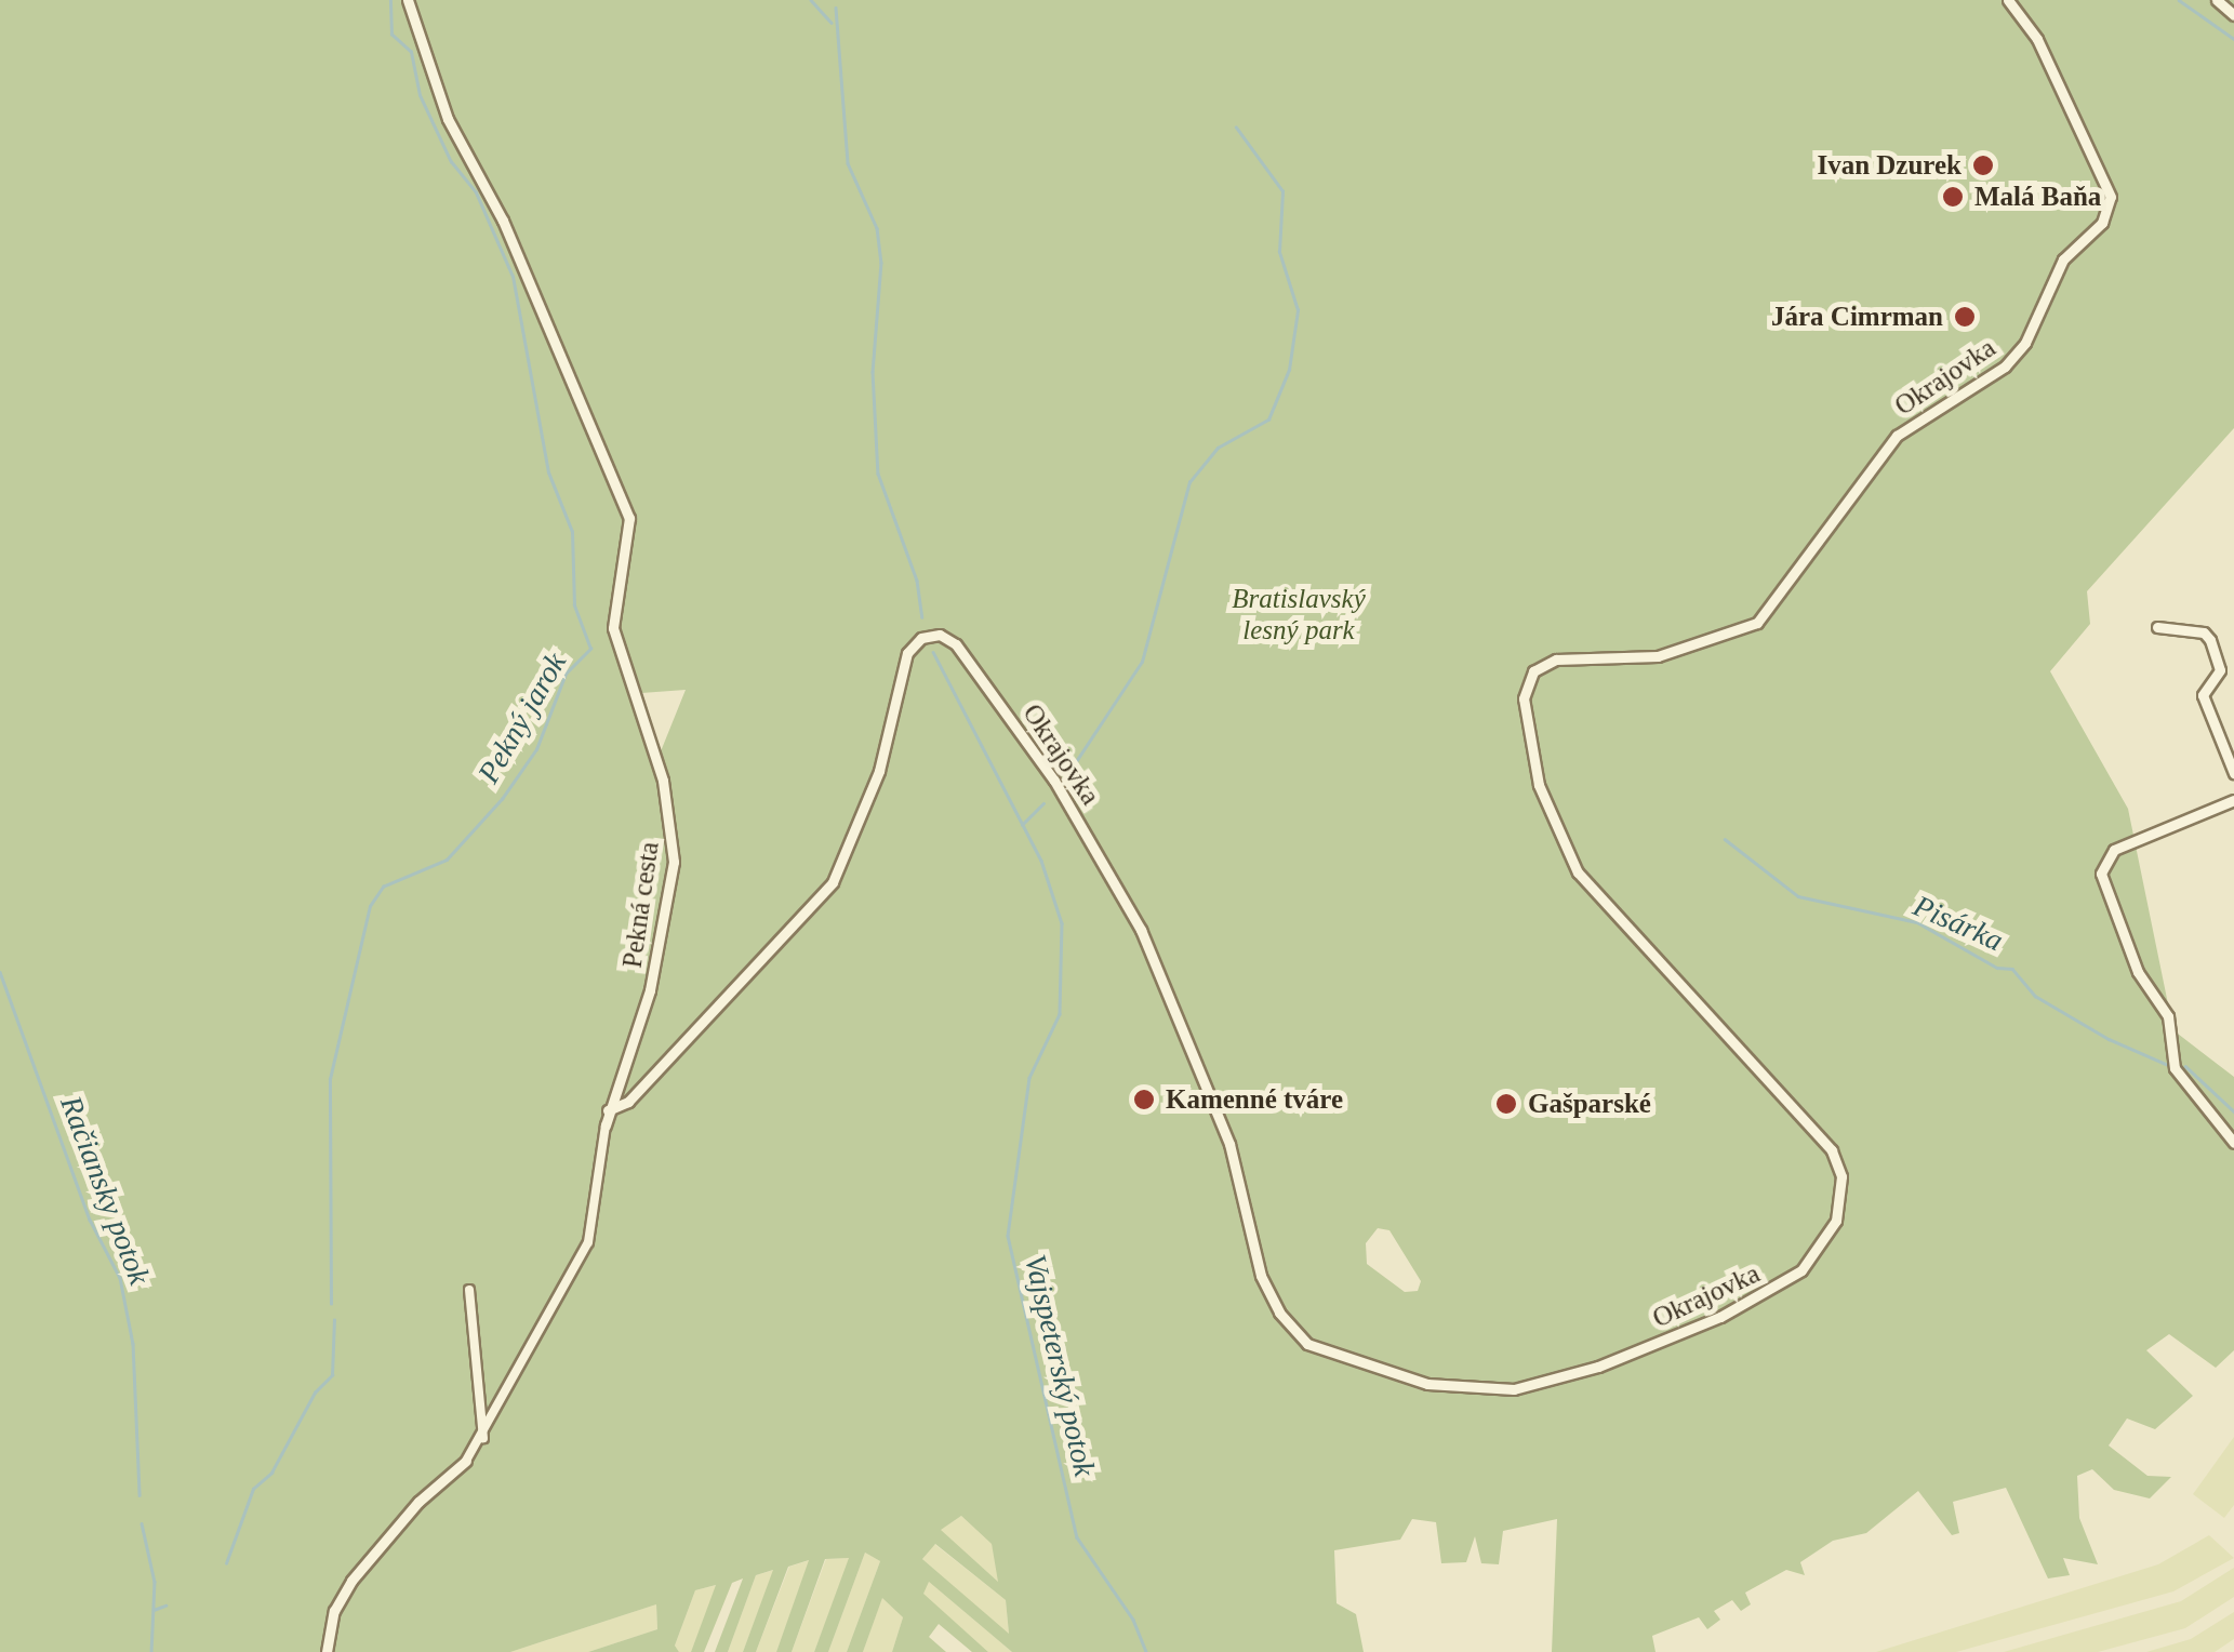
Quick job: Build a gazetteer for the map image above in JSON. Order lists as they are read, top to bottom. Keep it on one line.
{"streets":{"street":["Okrajovka","Pekná cesta"]},"crossings":[["Okrajovka","Pekná cesta"]],"water":["Pekný jarok","Pisárka","Račiansky potok","Vajspeterský potok"],"parks":["Bratislavský lesný park"],"places":["Ivan Dzurek","Malá Baňa","Jára Cimrman","Kamenné tváre","Gašparské"]}
